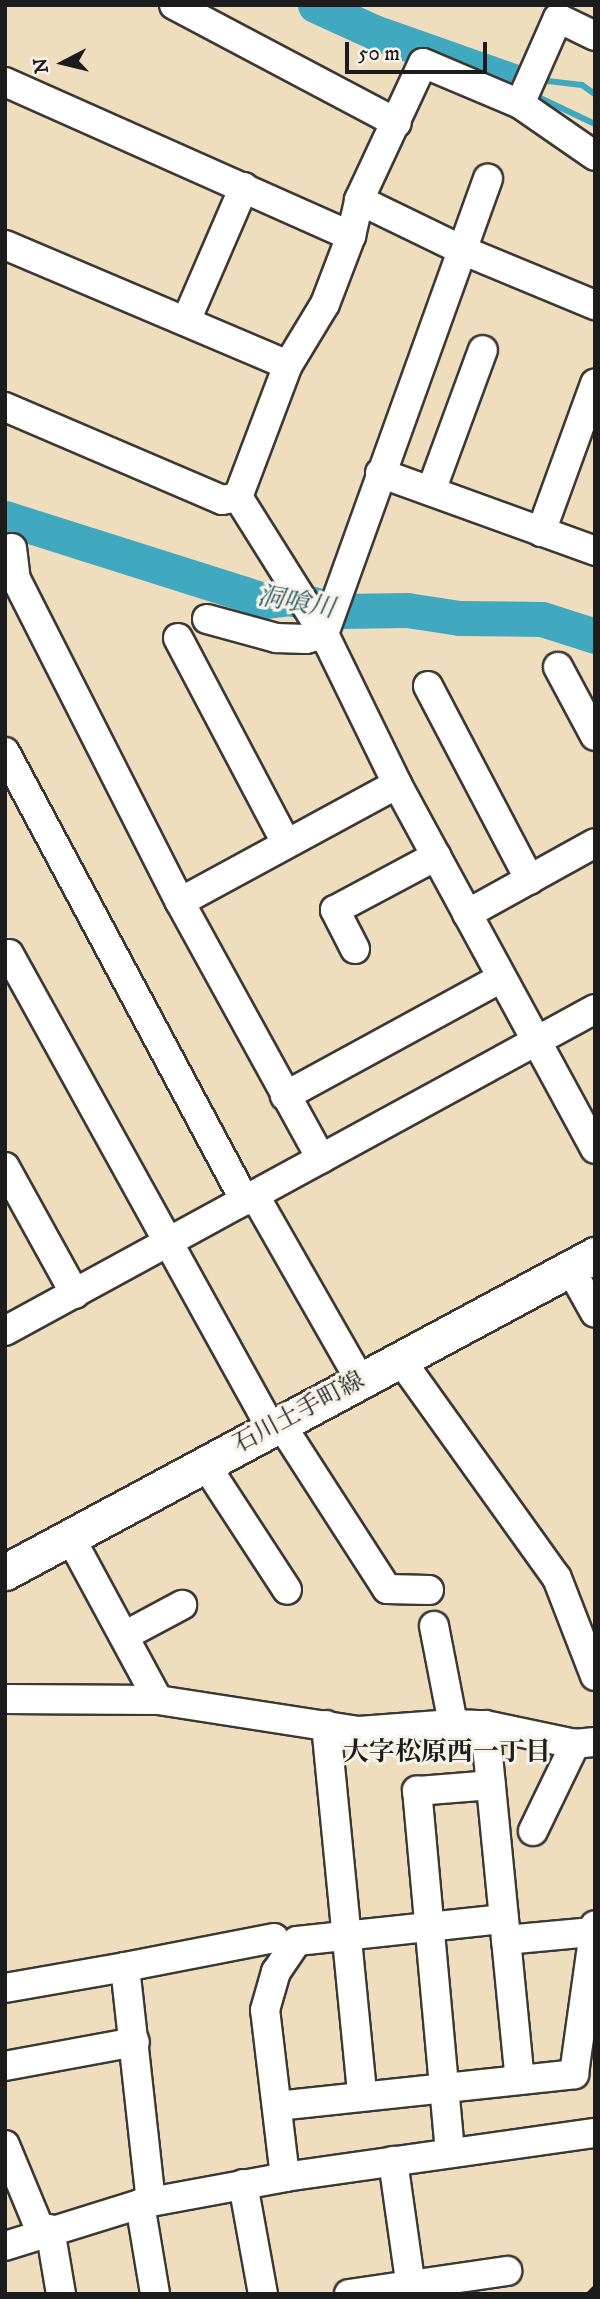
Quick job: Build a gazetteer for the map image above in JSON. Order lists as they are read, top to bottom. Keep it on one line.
{"streets":{"main road":["石川土手町線"]},"districts":["大字松原西一丁目"],"water":["洞喰川"],"scale_bar":"50 m","north":"left"}
